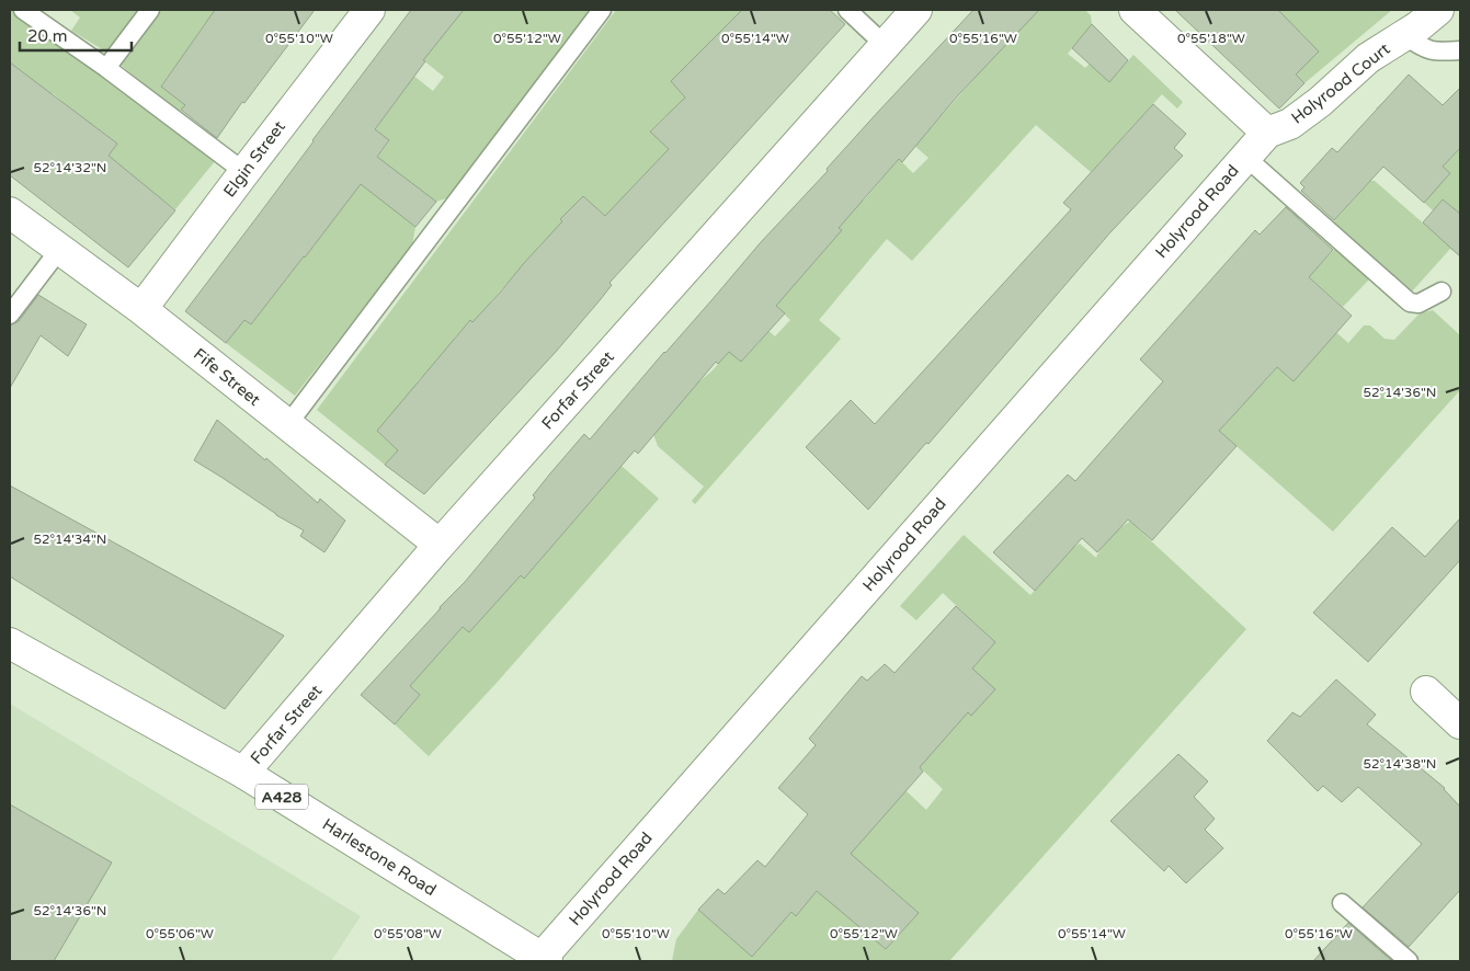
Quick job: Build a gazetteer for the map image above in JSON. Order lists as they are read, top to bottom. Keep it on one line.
{"streets":{"street":["Holyrood Court","Elgin Street","Holyrood Road","Fife Street","Forfar Street","A428","Harlestone Road"]},"crossings":[["Holyrood Court","Holyrood Road"],["Elgin Street","Fife Street"],["Holyrood Road","Harlestone Road"],["Fife Street","Forfar Street"],["Forfar Street","Harlestone Road"]],"scale_bar":"20 m","coordinates":["0°55'10\"W","0°55'12\"W","0°55'14\"W","0°55'16\"W","0°55'18\"W","52°14'32\"N","52°14'36\"N","52°14'34\"N","52°14'38\"N","0°55'06\"W","0°55'08\"W"]}
